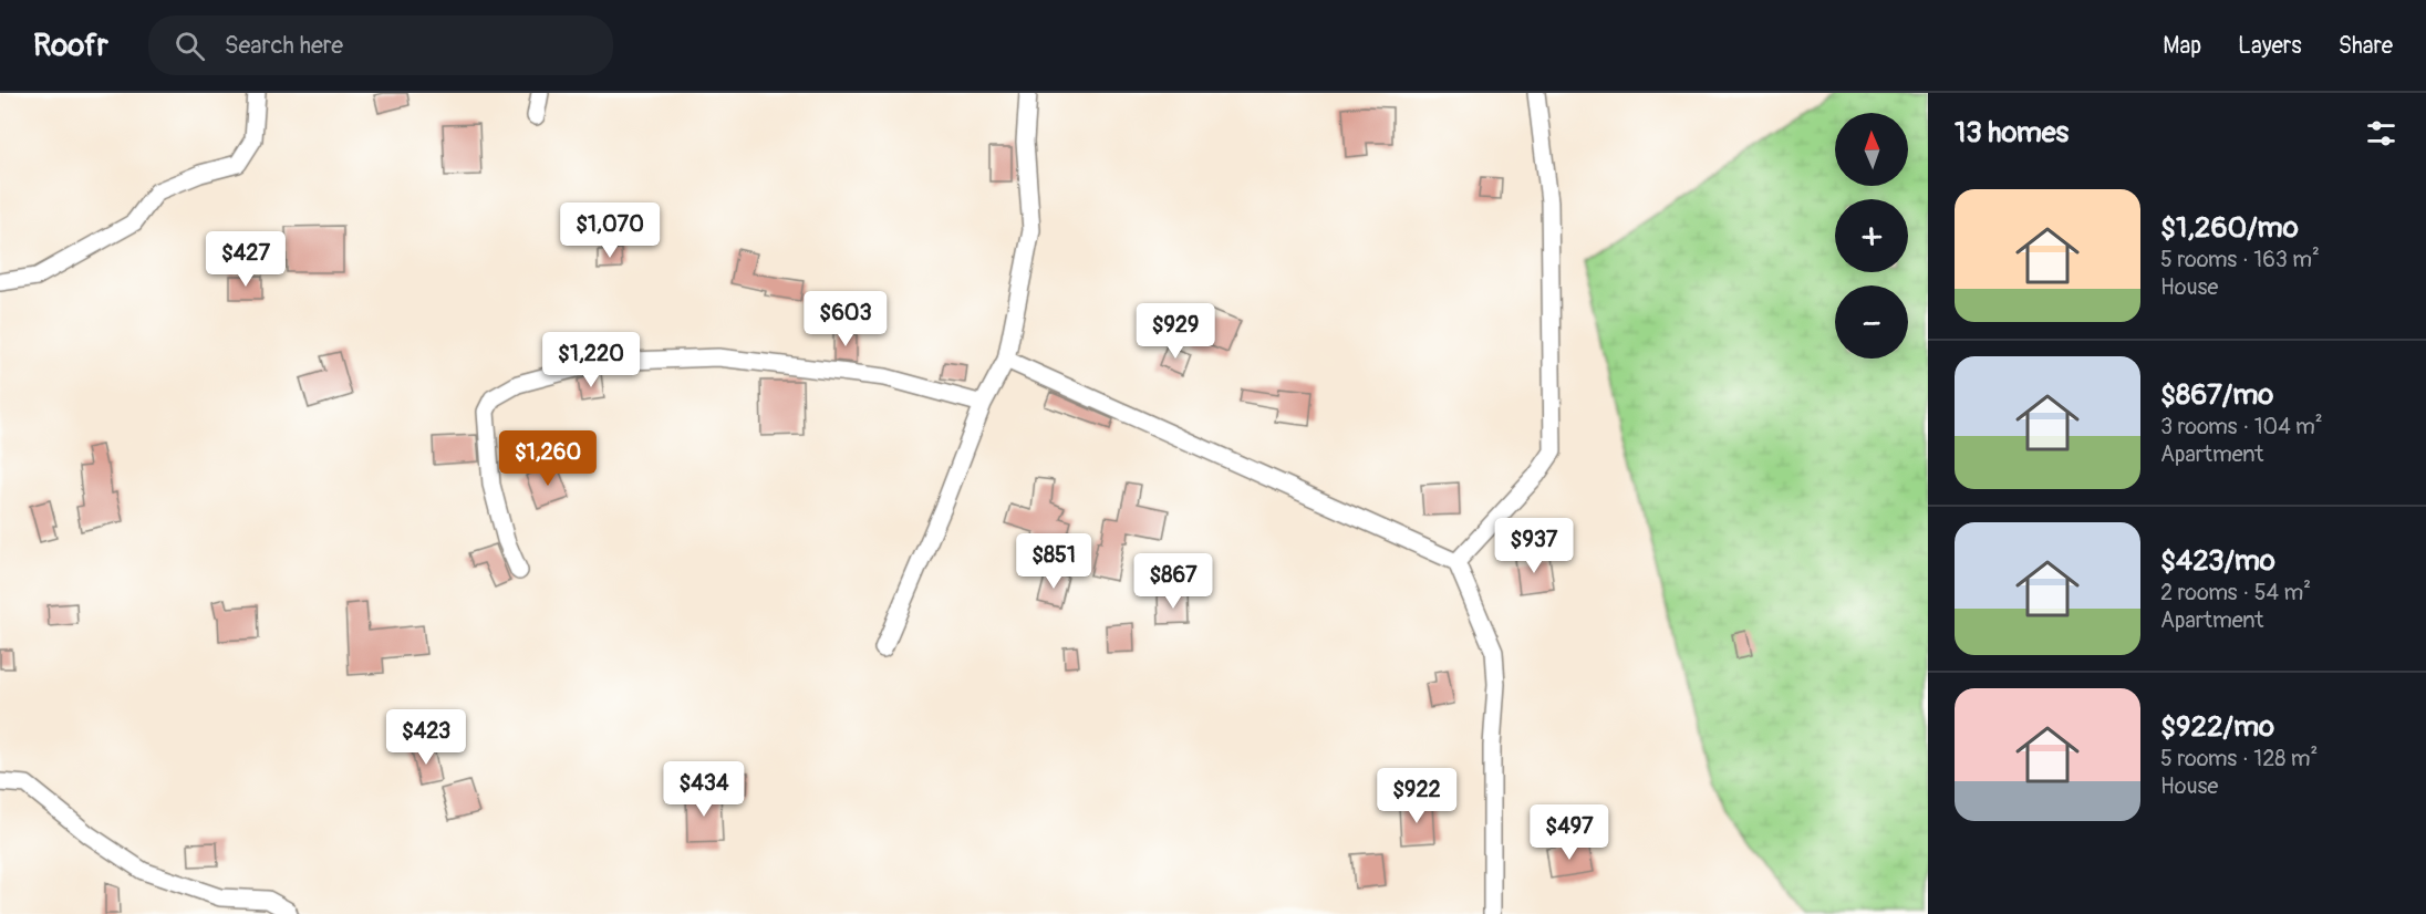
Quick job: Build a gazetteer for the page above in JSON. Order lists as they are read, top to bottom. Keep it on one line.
{"north":"top","page":{"header":"Roofr","search":"Search here","nav":["Map","Layers","Share"],"heading":"13 homes","map_buttons":["+","−"],"list":[{"name":"$1,260/mo","note":"5 rooms · 163 m² · House"},{"name":"$867/mo","note":"3 rooms · 104 m² · Apartment"},{"name":"$423/mo","note":"2 rooms · 54 m² · Apartment"},{"name":"$922/mo","note":"5 rooms · 128 m² · House"}],"price":["$1,070","$427","$603","$929","$1,220","$1,260","$937","$851","$867","$423","$434","$922","$497"]}}
